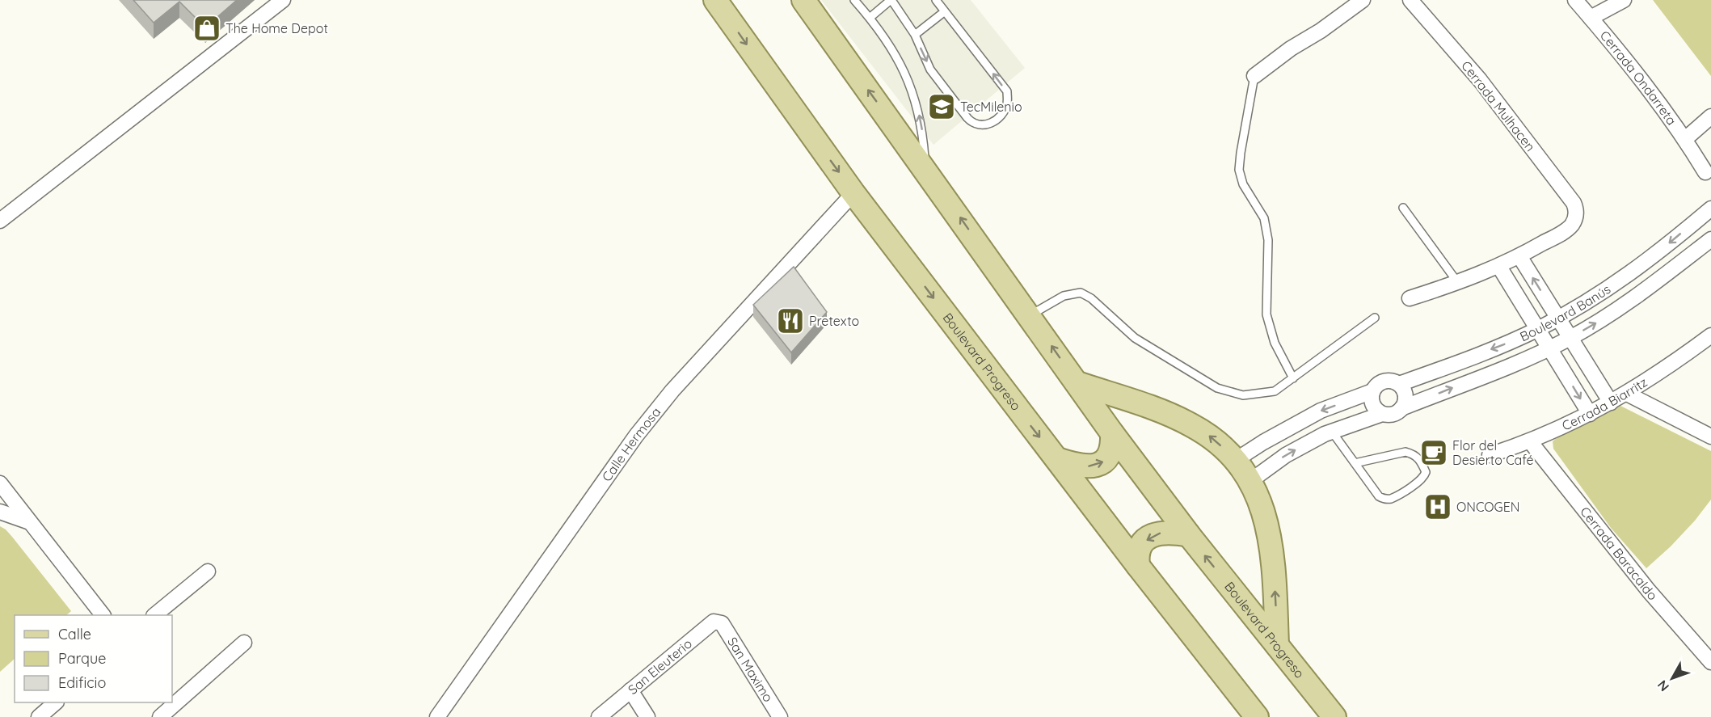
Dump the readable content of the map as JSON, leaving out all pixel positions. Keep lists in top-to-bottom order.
{
  "streets": {
    "main road": ["Boulevard Progreso"],
    "street": [
      "Cerrada Ondarreta",
      "Cerrada Mulhacen",
      "Boulevard Banús",
      "Cerrada Biarritz",
      "Calle Hermosa",
      "Cerrada Baracaldo",
      "San Eleuterio",
      "San Maximo"
    ]
  },
  "crossings": [
    ["Boulevard Progreso", "Calle Hermosa"],
    ["Cerrada Biarritz", "Cerrada Baracaldo"],
    ["San Eleuterio", "San Maximo"]
  ],
  "places": {
    "shop": ["The Home Depot"],
    "school or university": ["TecMilenio"],
    "restaurant": ["Pretexto"],
    "cafe": ["Flor del Desierto Café"],
    "hospital": ["ONCOGEN"]
  },
  "legend": ["Calle", "Parque", "Edificio"],
  "north": "bottom left"
}
